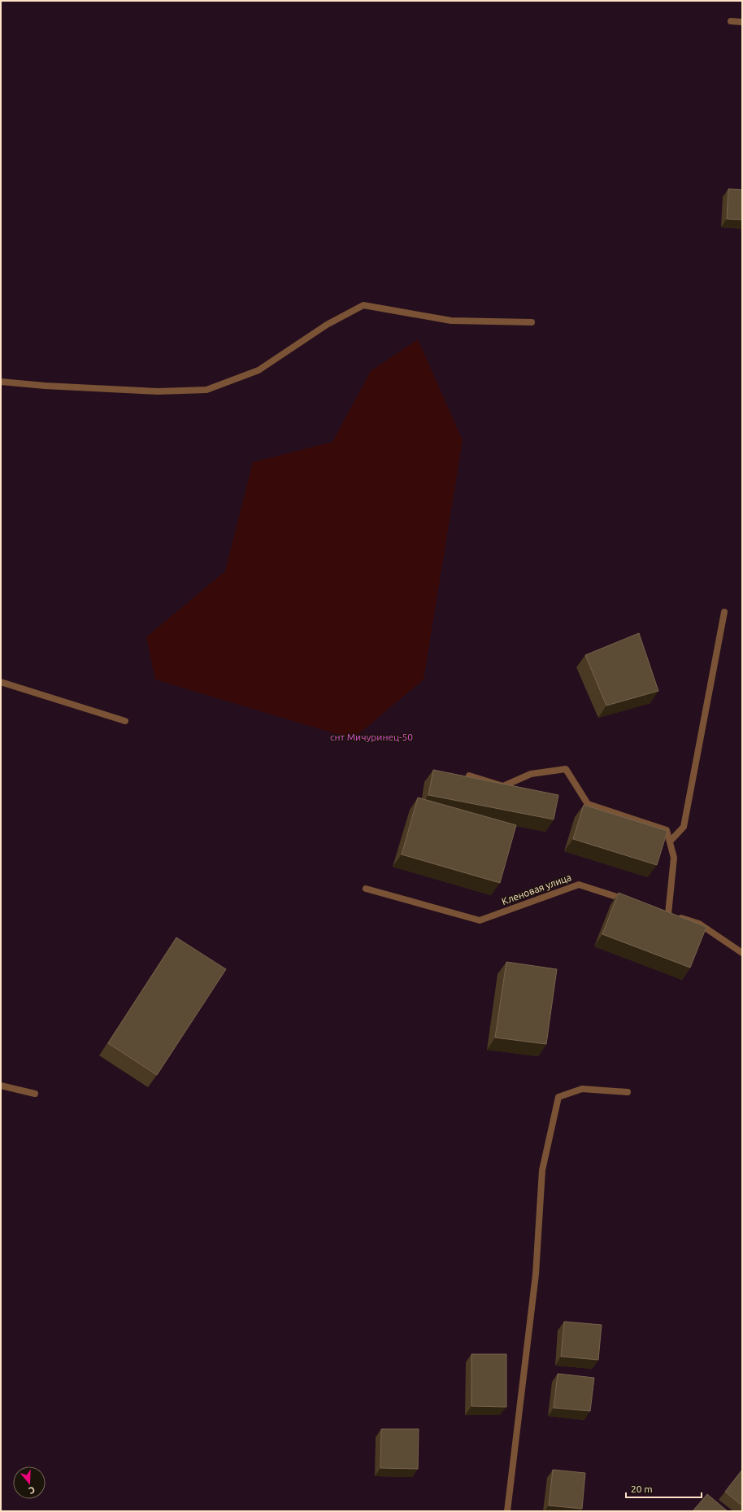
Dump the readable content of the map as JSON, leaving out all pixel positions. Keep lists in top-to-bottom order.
{
  "streets": {
    "lane": ["Кленовая улица"]
  },
  "parks": ["снт Мичуринец-50"],
  "scale_bar": "20 m",
  "north": "bottom"
}
